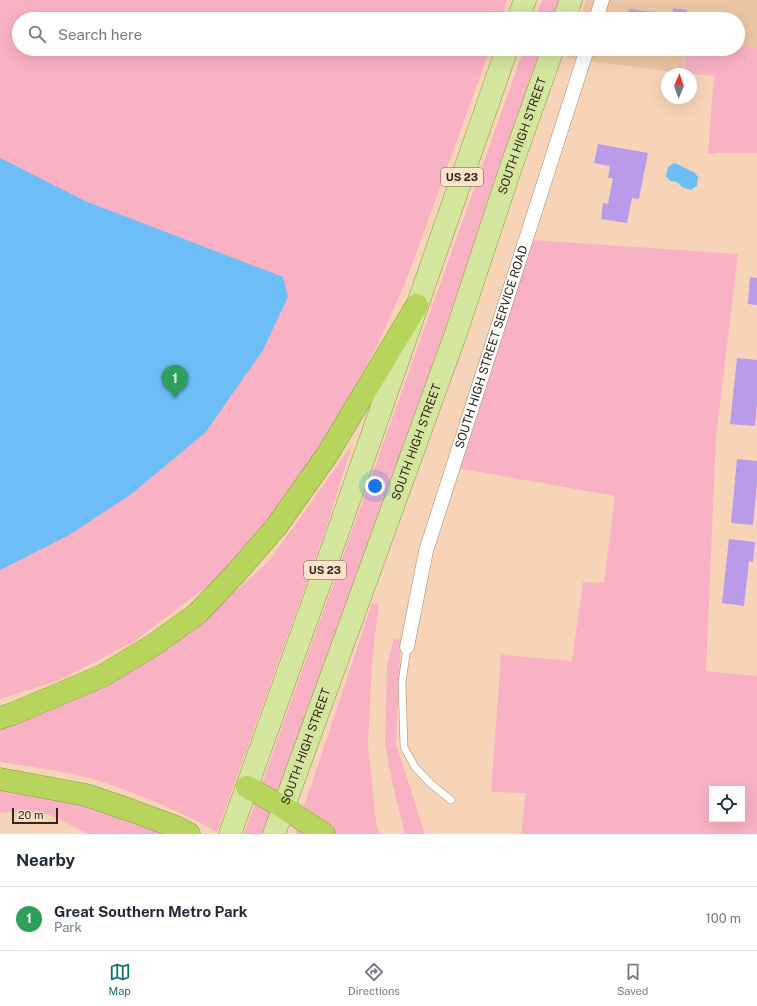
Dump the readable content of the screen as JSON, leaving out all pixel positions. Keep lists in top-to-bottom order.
{
  "streets": {
    "main road": ["SOUTH HIGH STREET", "US 23"],
    "street": ["SOUTH HIGH STREET SERVICE ROAD"]
  },
  "scale_bar": "20 m",
  "north": "top",
  "page": {
    "search": "Search here",
    "pins": "1",
    "scale": "20 m",
    "heading": "Nearby",
    "list": [
      {
        "mark": "1",
        "name": "Great Southern Metro Park",
        "note": "Park",
        "value": "100 m"
      }
    ],
    "nav": ["Map", "Directions", "Saved"]
  }
}
